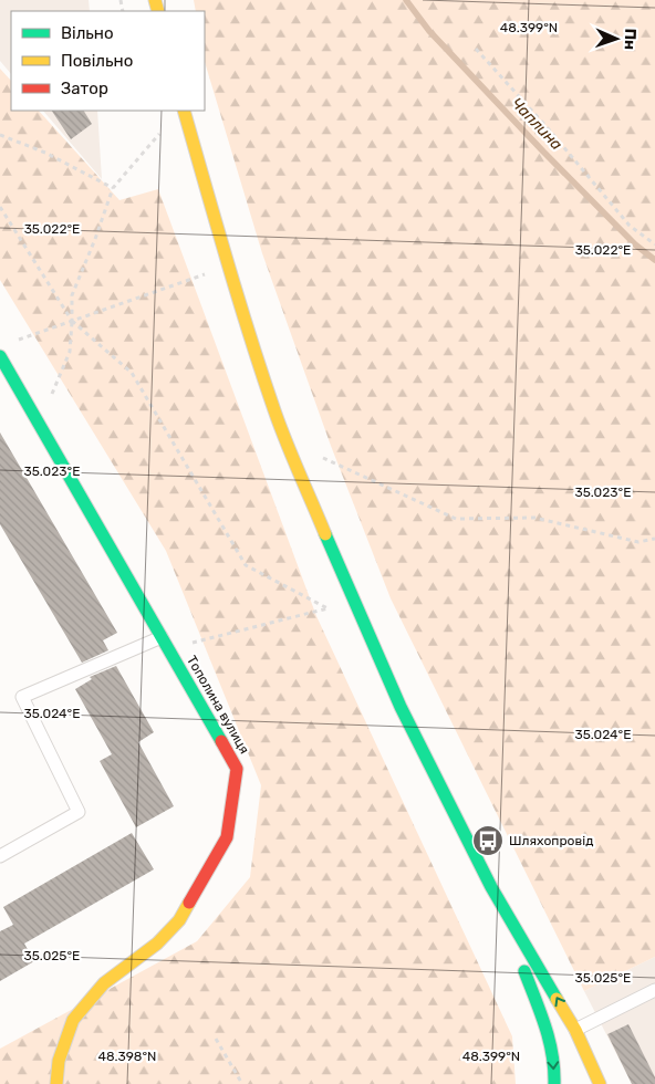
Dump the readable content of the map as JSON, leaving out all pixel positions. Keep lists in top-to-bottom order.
{
  "streets": {
    "main road": ["Тополина вулиця"]
  },
  "water": ["Чаплина"],
  "places": {
    "bus stop": ["Шляхопровід"]
  },
  "legend": ["Вільно", "Повільно", "Затор"],
  "north": "right",
  "coordinates": [
    "48.399°N",
    "35.022°E",
    "35.023°E",
    "35.024°E",
    "35.025°E",
    "48.398°N"
  ]
}
